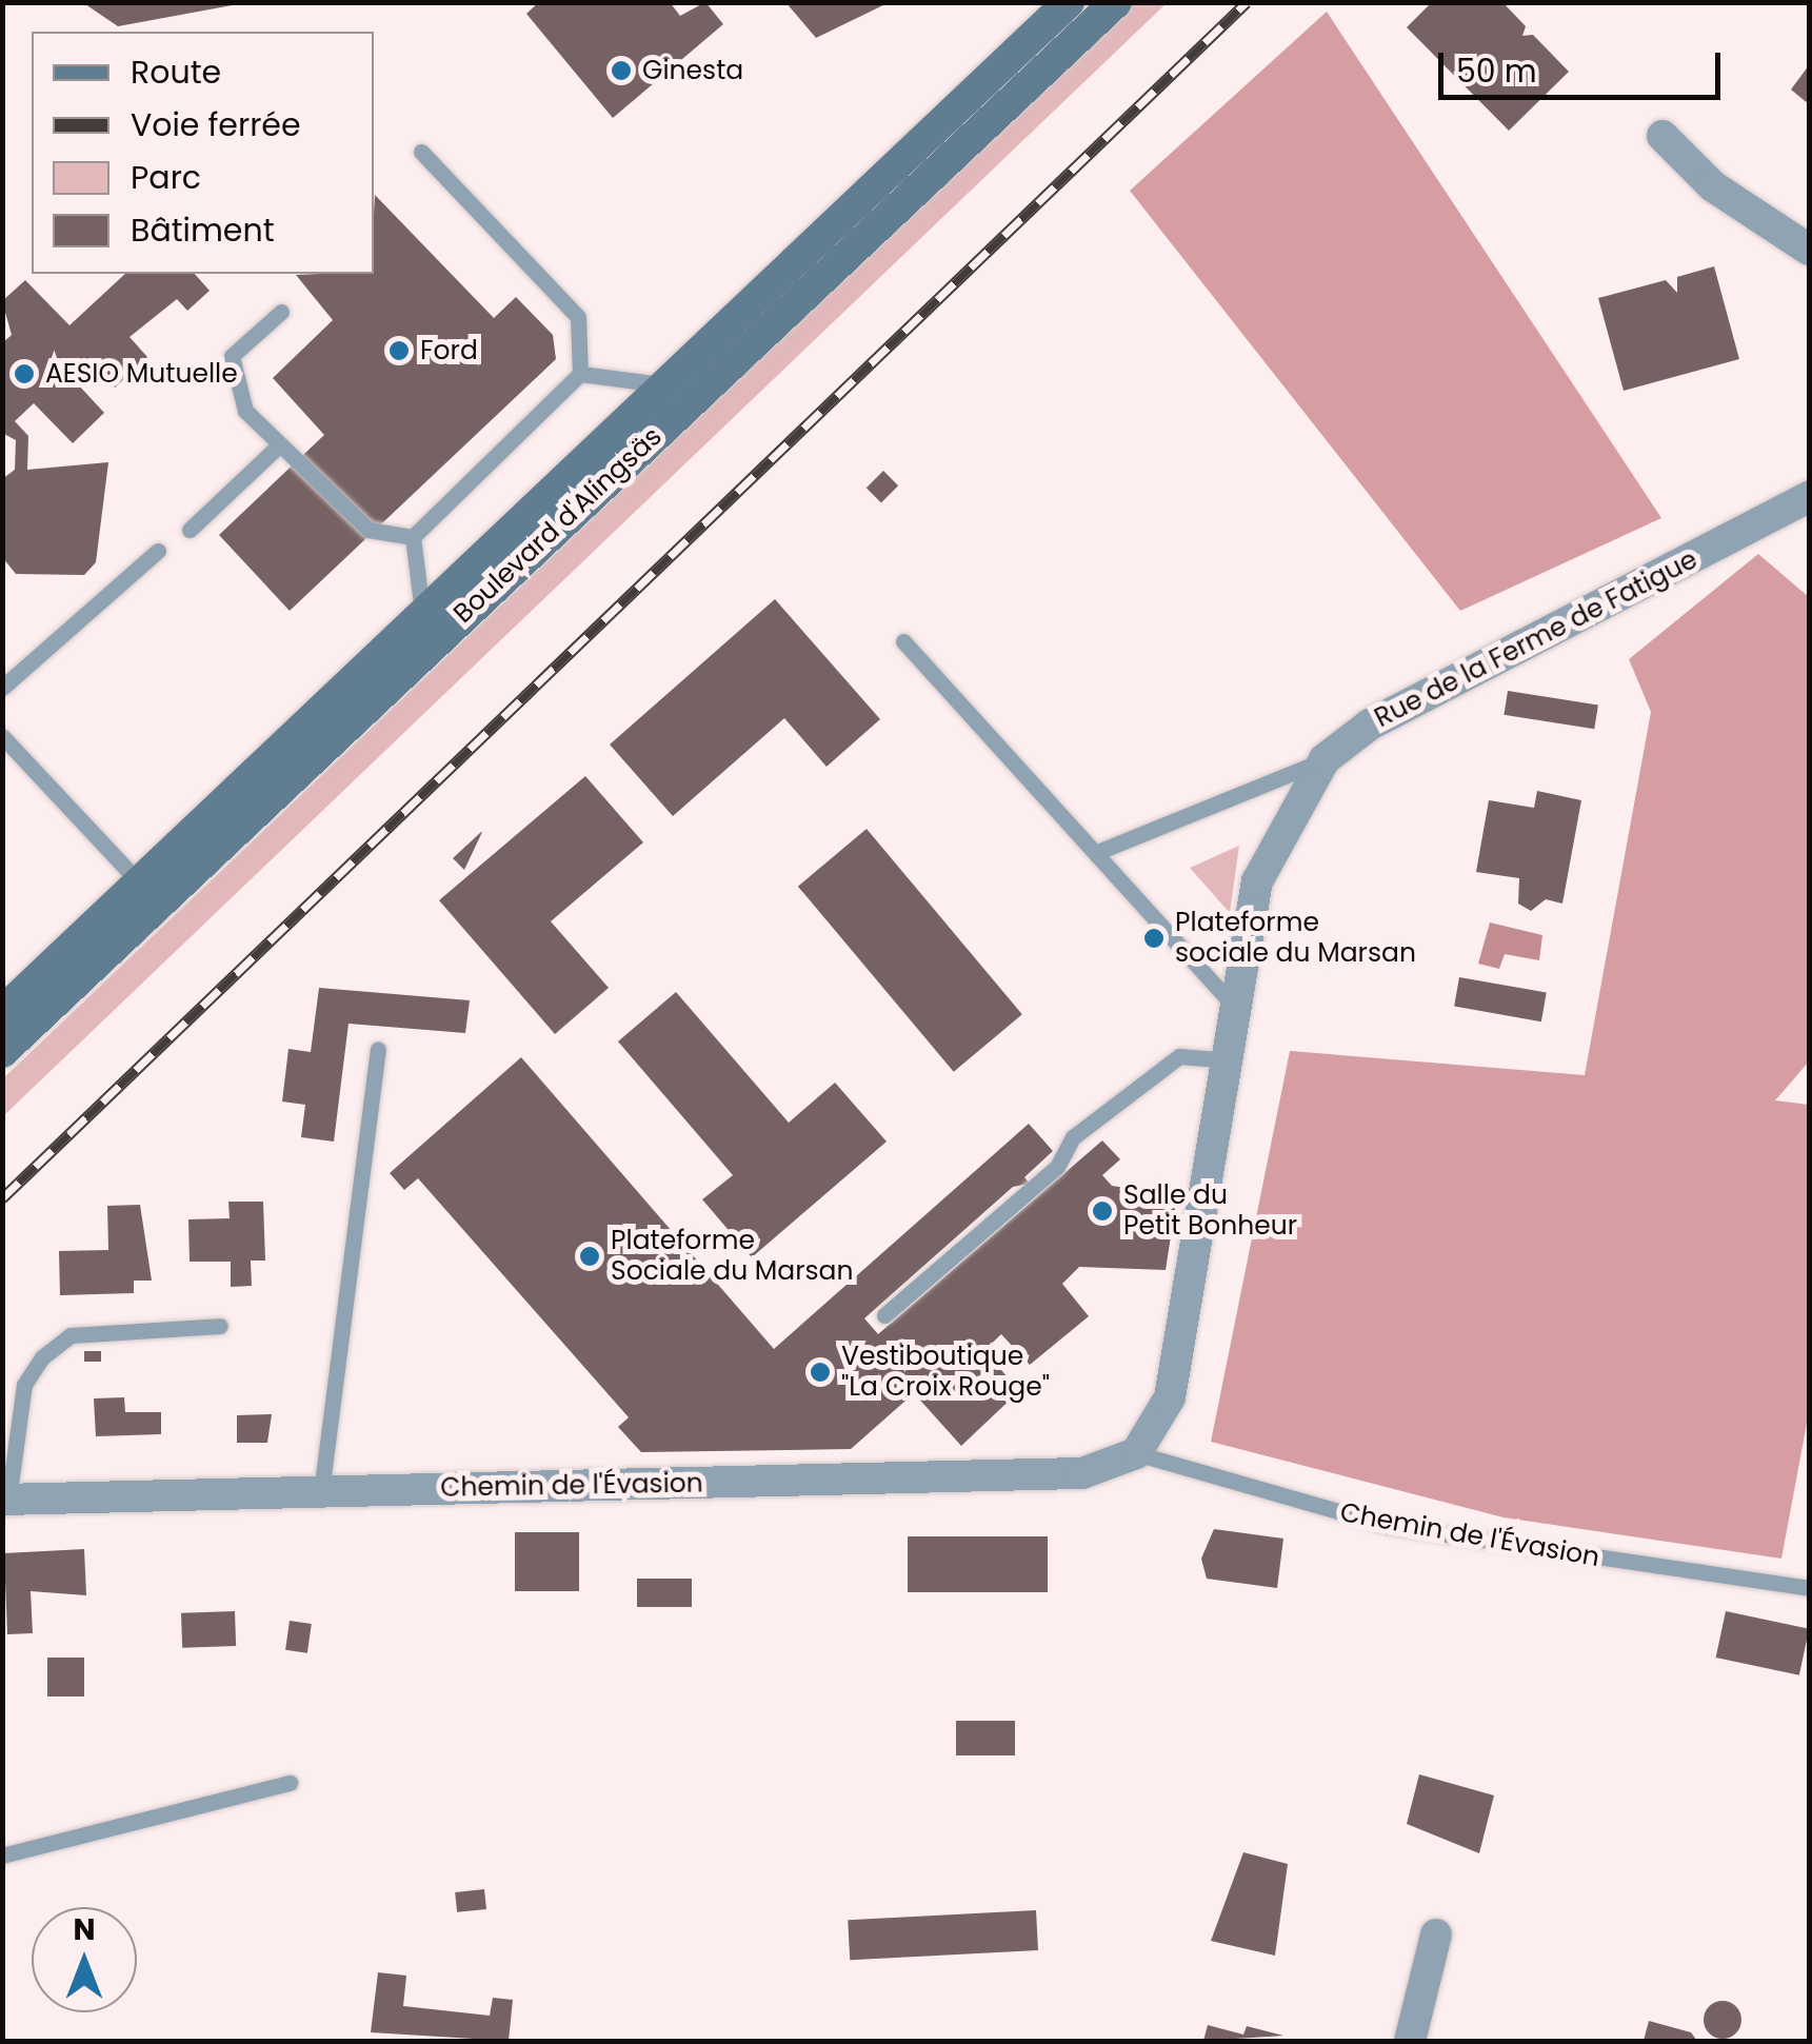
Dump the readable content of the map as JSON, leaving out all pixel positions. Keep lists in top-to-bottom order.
{
  "streets": {
    "main road": ["Boulevard d'Alingsäs"],
    "street": ["Rue de la Ferme de Fatigue", "Chemin de l'Évasion"]
  },
  "crossings": [
    ["Rue de la Ferme de Fatigue", "Chemin de l'Évasion"]
  ],
  "places": [
    "Ginesta",
    "Ford",
    "AESIO Mutuelle",
    "Plateforme sociale du Marsan",
    "Salle du Petit Bonheur",
    "Plateforme Sociale du Marsan",
    "Vestiboutique \"La Croix Rouge\""
  ],
  "legend": [
    "Route",
    "Voie ferrée",
    "Parc",
    "Bâtiment"
  ],
  "scale_bar": "50 m",
  "north": "top"
}
